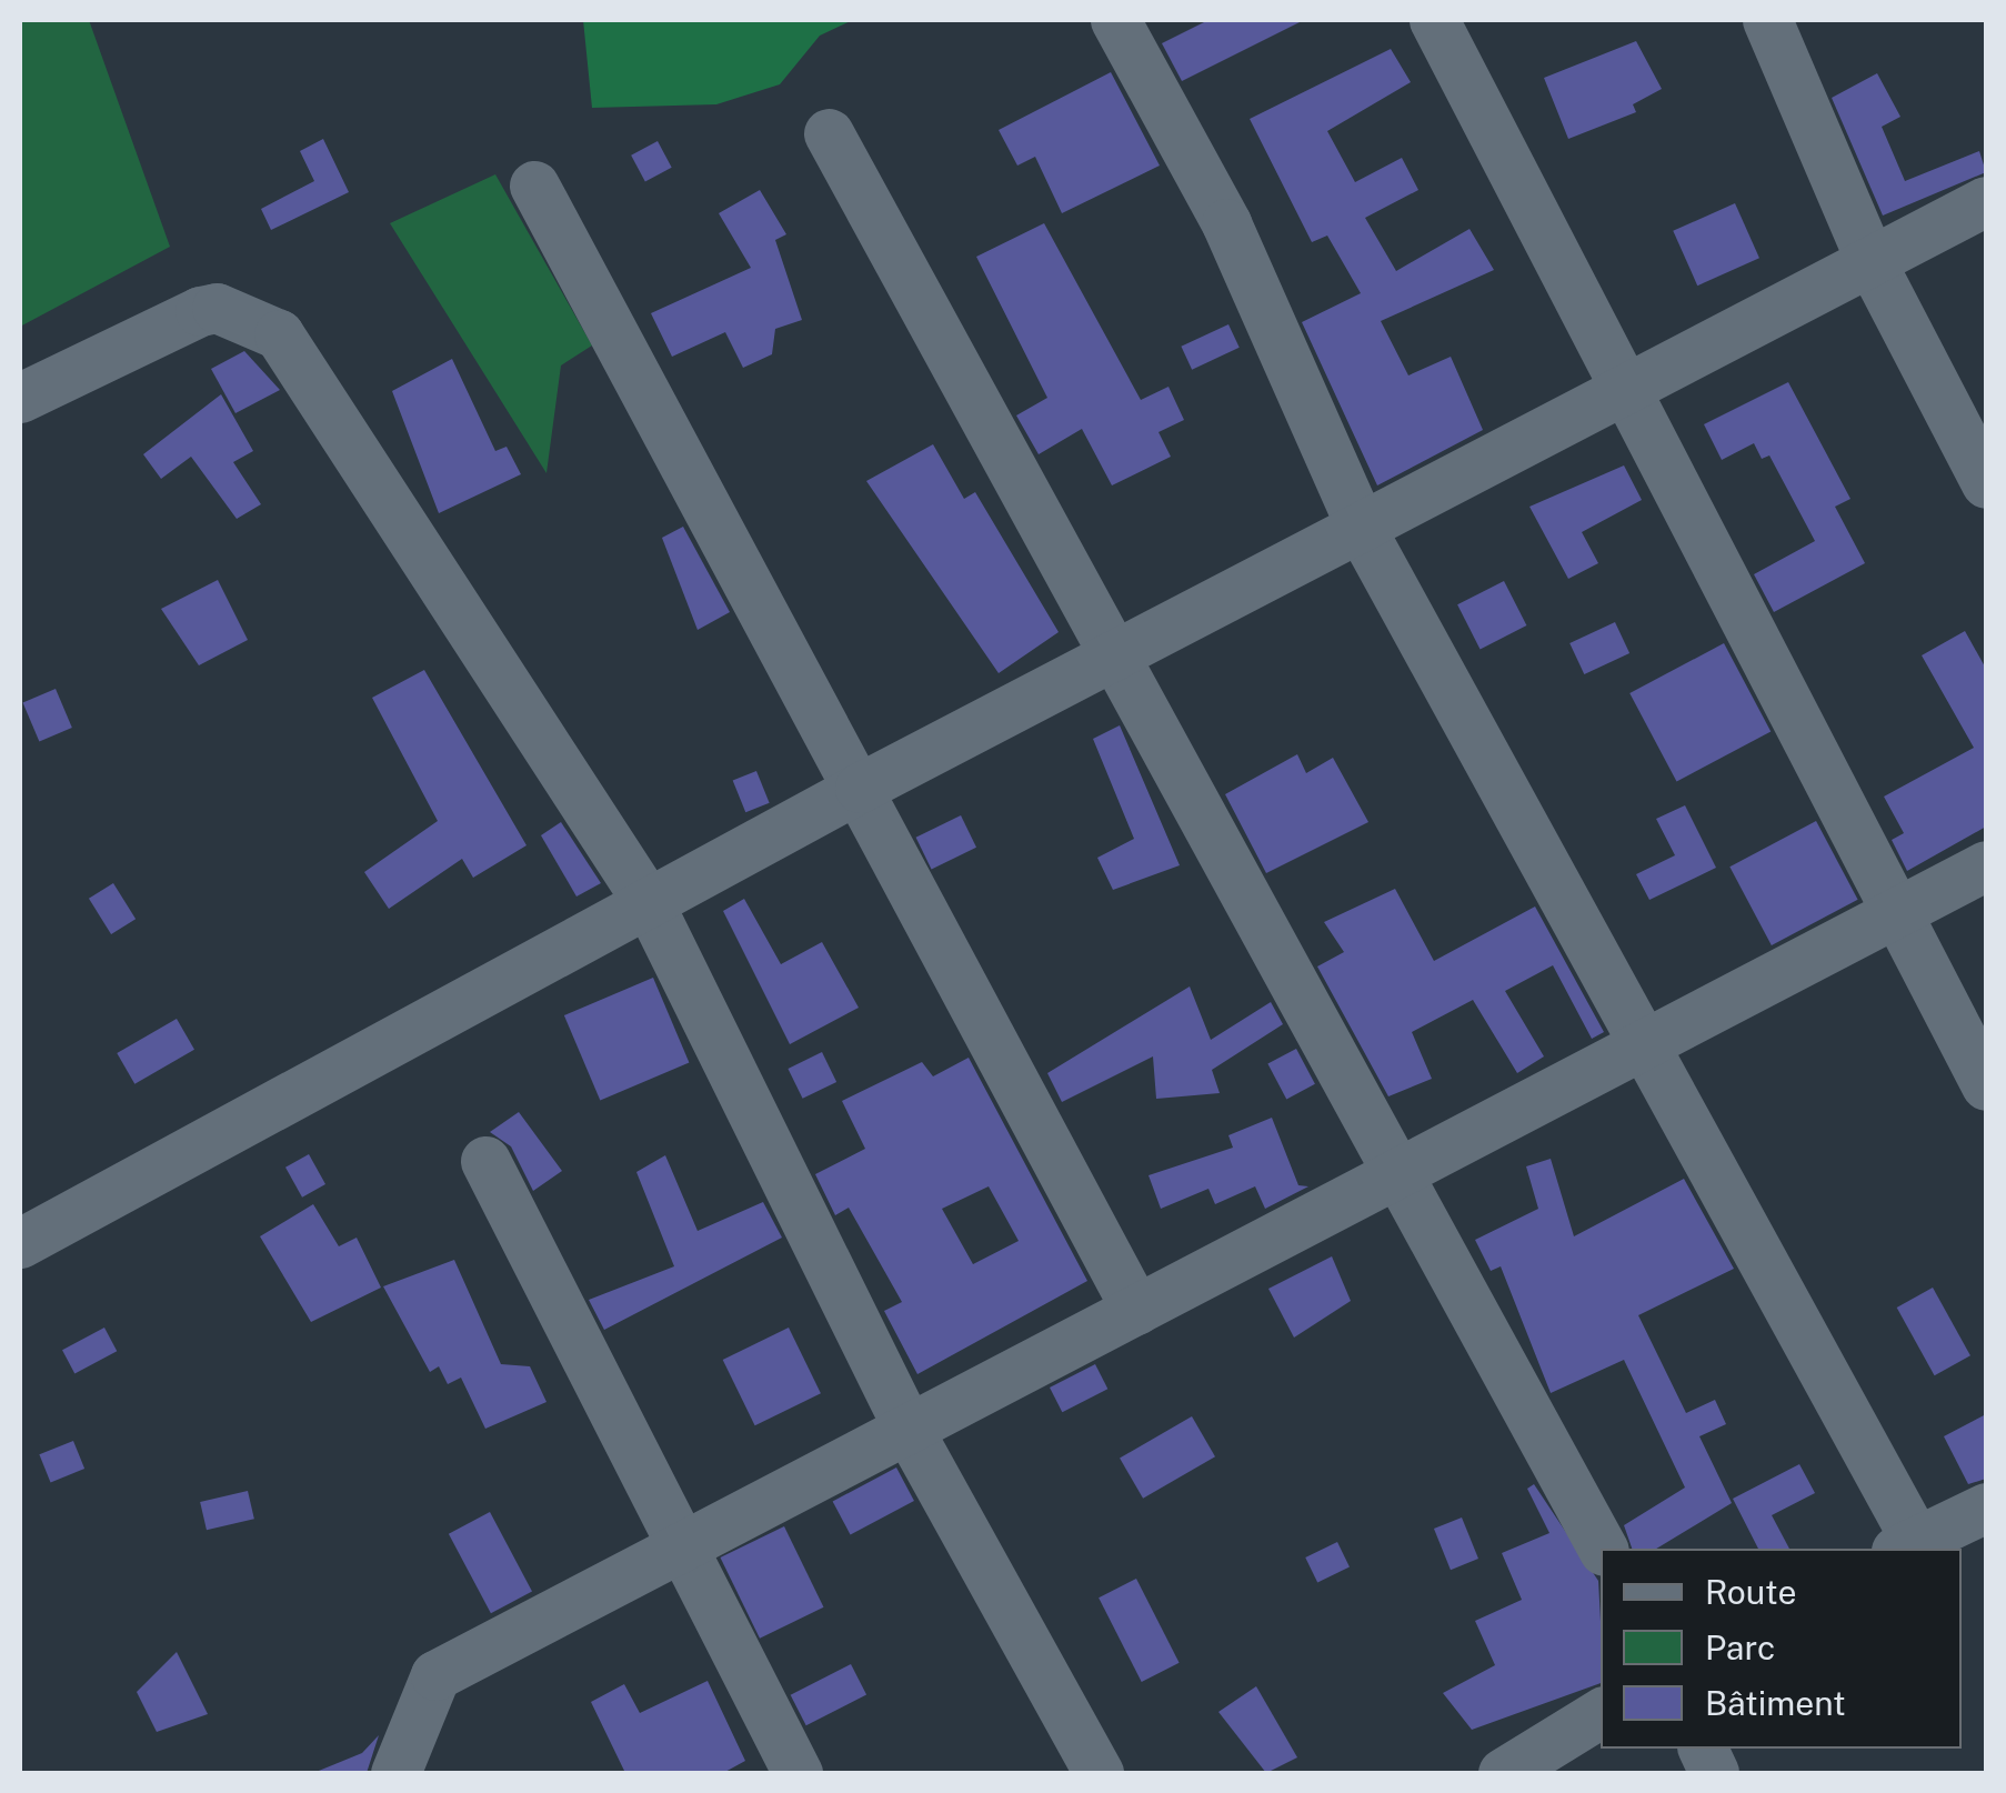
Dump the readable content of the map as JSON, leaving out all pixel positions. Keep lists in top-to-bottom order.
{
  "legend": ["Route", "Parc", "Bâtiment"]
}
